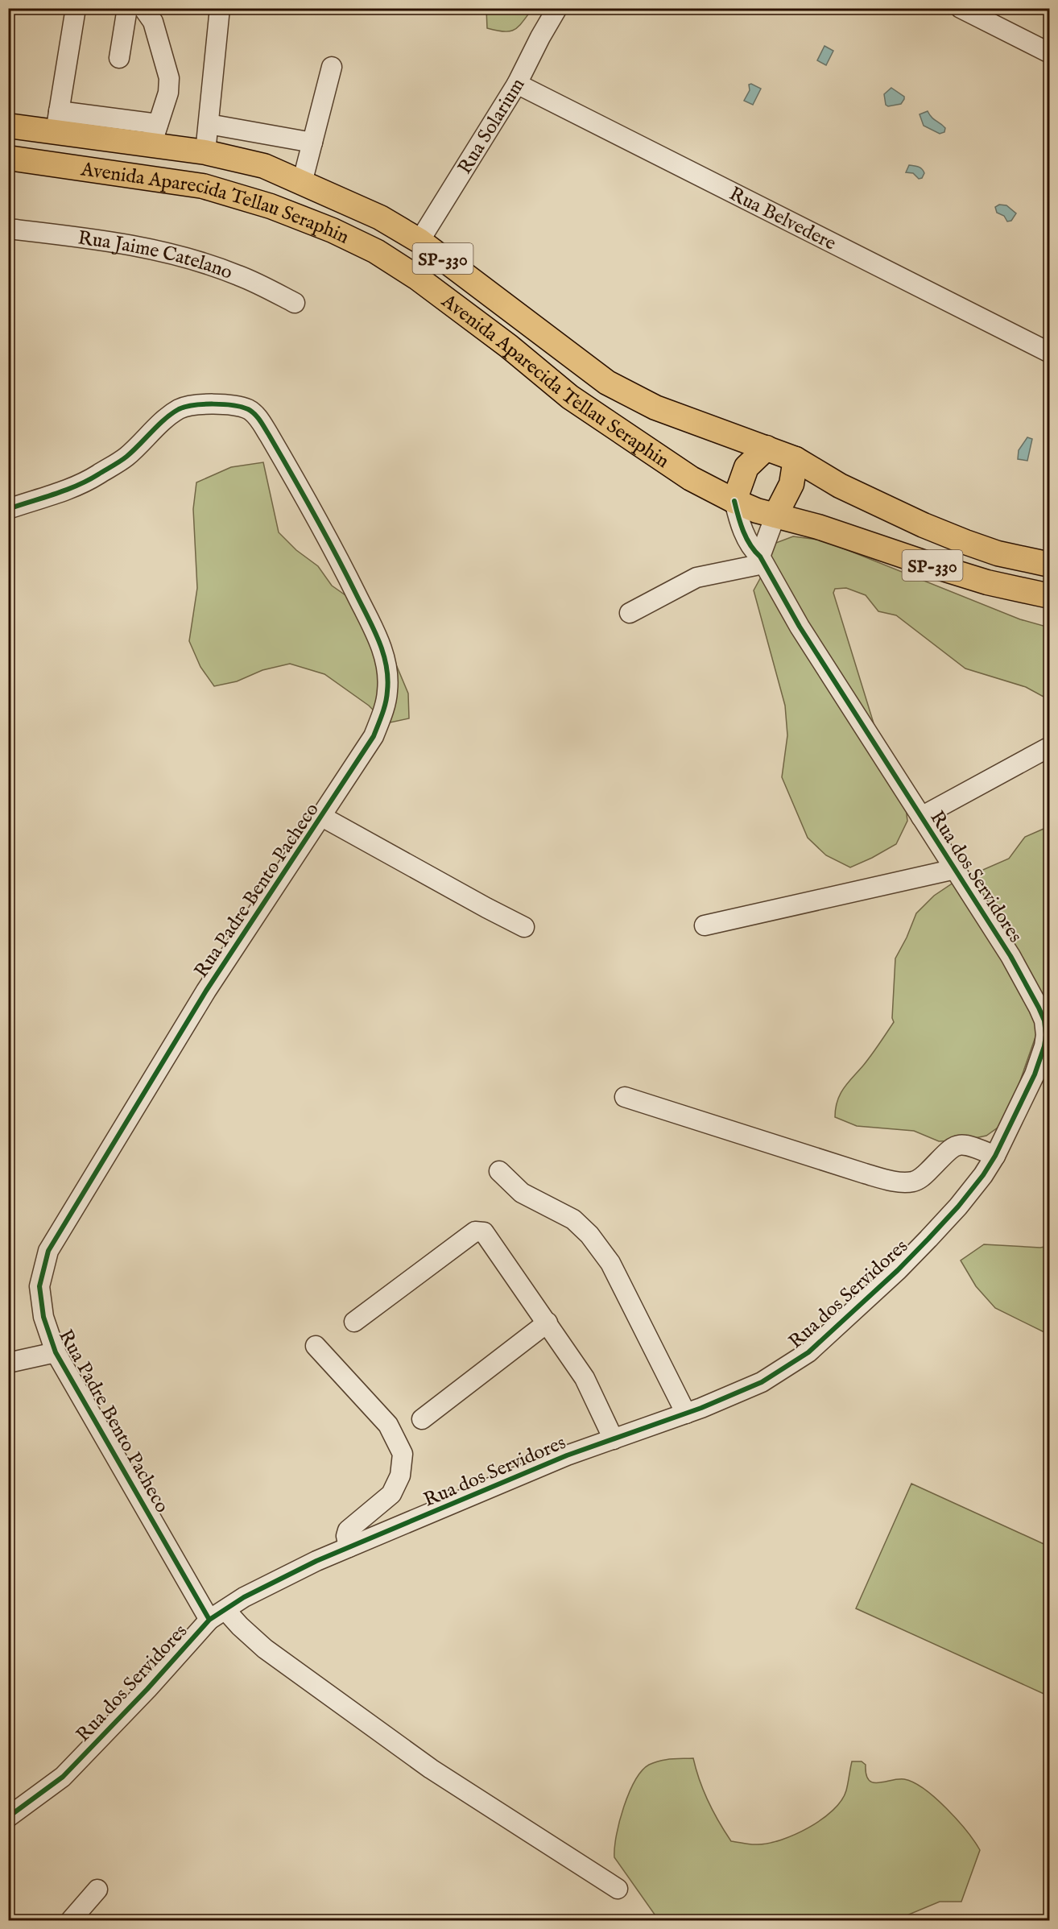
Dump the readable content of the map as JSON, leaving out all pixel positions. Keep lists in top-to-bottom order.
{
  "streets": {
    "main road": ["Avenida Aparecida Tellau Seraphin", "SP-330"],
    "street": [
      "Rua Solarium",
      "Rua Belvedere",
      "Rua Jaime Catelano",
      "Rua dos Servidores",
      "Rua Padre Bento Pacheco"
    ]
  },
  "crossings": [
    ["Rua Solarium", "Avenida Aparecida Tellau Seraphin"],
    ["Rua Solarium", "Rua Belvedere"],
    ["Avenida Aparecida Tellau Seraphin", "Rua dos Servidores"],
    ["Rua dos Servidores", "Rua Padre Bento Pacheco"]
  ]
}
